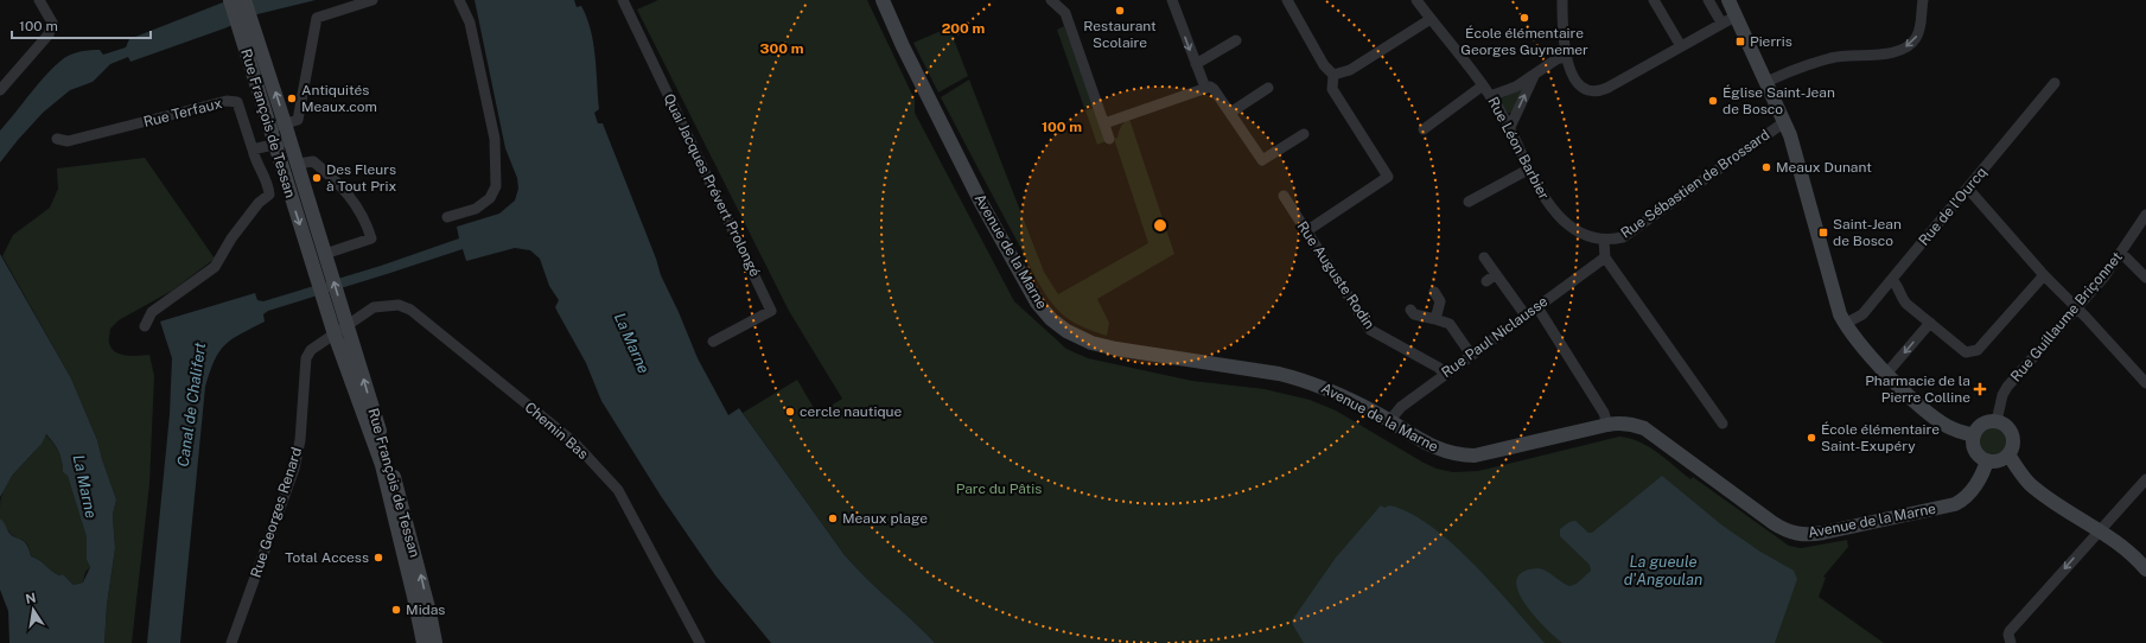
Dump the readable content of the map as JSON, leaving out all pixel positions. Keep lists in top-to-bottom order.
{
  "streets": {
    "street": [
      "Rue Terfaux",
      "Rue François de Tessan",
      "Rue Léon Barbier",
      "Rue Sébastien de Brossard",
      "Quai Jacques Prévert Prolongé",
      "Rue de l'Ourcq",
      "Avenue de la Marne",
      "Rue Auguste Rodin",
      "Rue Guillaume Briçonnet",
      "Rue Paul Niclausse",
      "Chemin Bas",
      "Rue Georges Renard"
    ]
  },
  "crossings": [
    ["Rue François de Tessan", "Chemin Bas"],
    ["Rue François de Tessan", "Rue Georges Renard"],
    ["Rue Léon Barbier", "Rue Sébastien de Brossard"],
    ["Avenue de la Marne", "Rue Guillaume Briçonnet"],
    ["Avenue de la Marne", "Rue Paul Niclausse"],
    ["Rue Auguste Rodin", "Rue Paul Niclausse"],
    ["Chemin Bas", "Rue Georges Renard"]
  ],
  "water": ["La Marne", "Canal de Chalifert", "La gueule d'Angoulan"],
  "parks": ["Parc du Pâtis"],
  "places": {
    "other": [
      "Restaurant Scolaire",
      "École élémentaire Georges Guynemer",
      "Antiquités Meaux.com",
      "Église Saint-Jean de Bosco",
      "Meaux Dunant",
      "Des Fleurs à Tout Prix",
      "cercle nautique",
      "École élémentaire Saint-Exupéry",
      "Meaux plage",
      "Total Access",
      "Midas"
    ],
    "transit": ["Pierris", "Saint-Jean de Bosco"],
    "health": ["Pharmacie de la Pierre Colline"]
  },
  "scale_bar": "100 m",
  "north": "top",
  "rings": ["200 m", "300 m", "100 m"]
}
